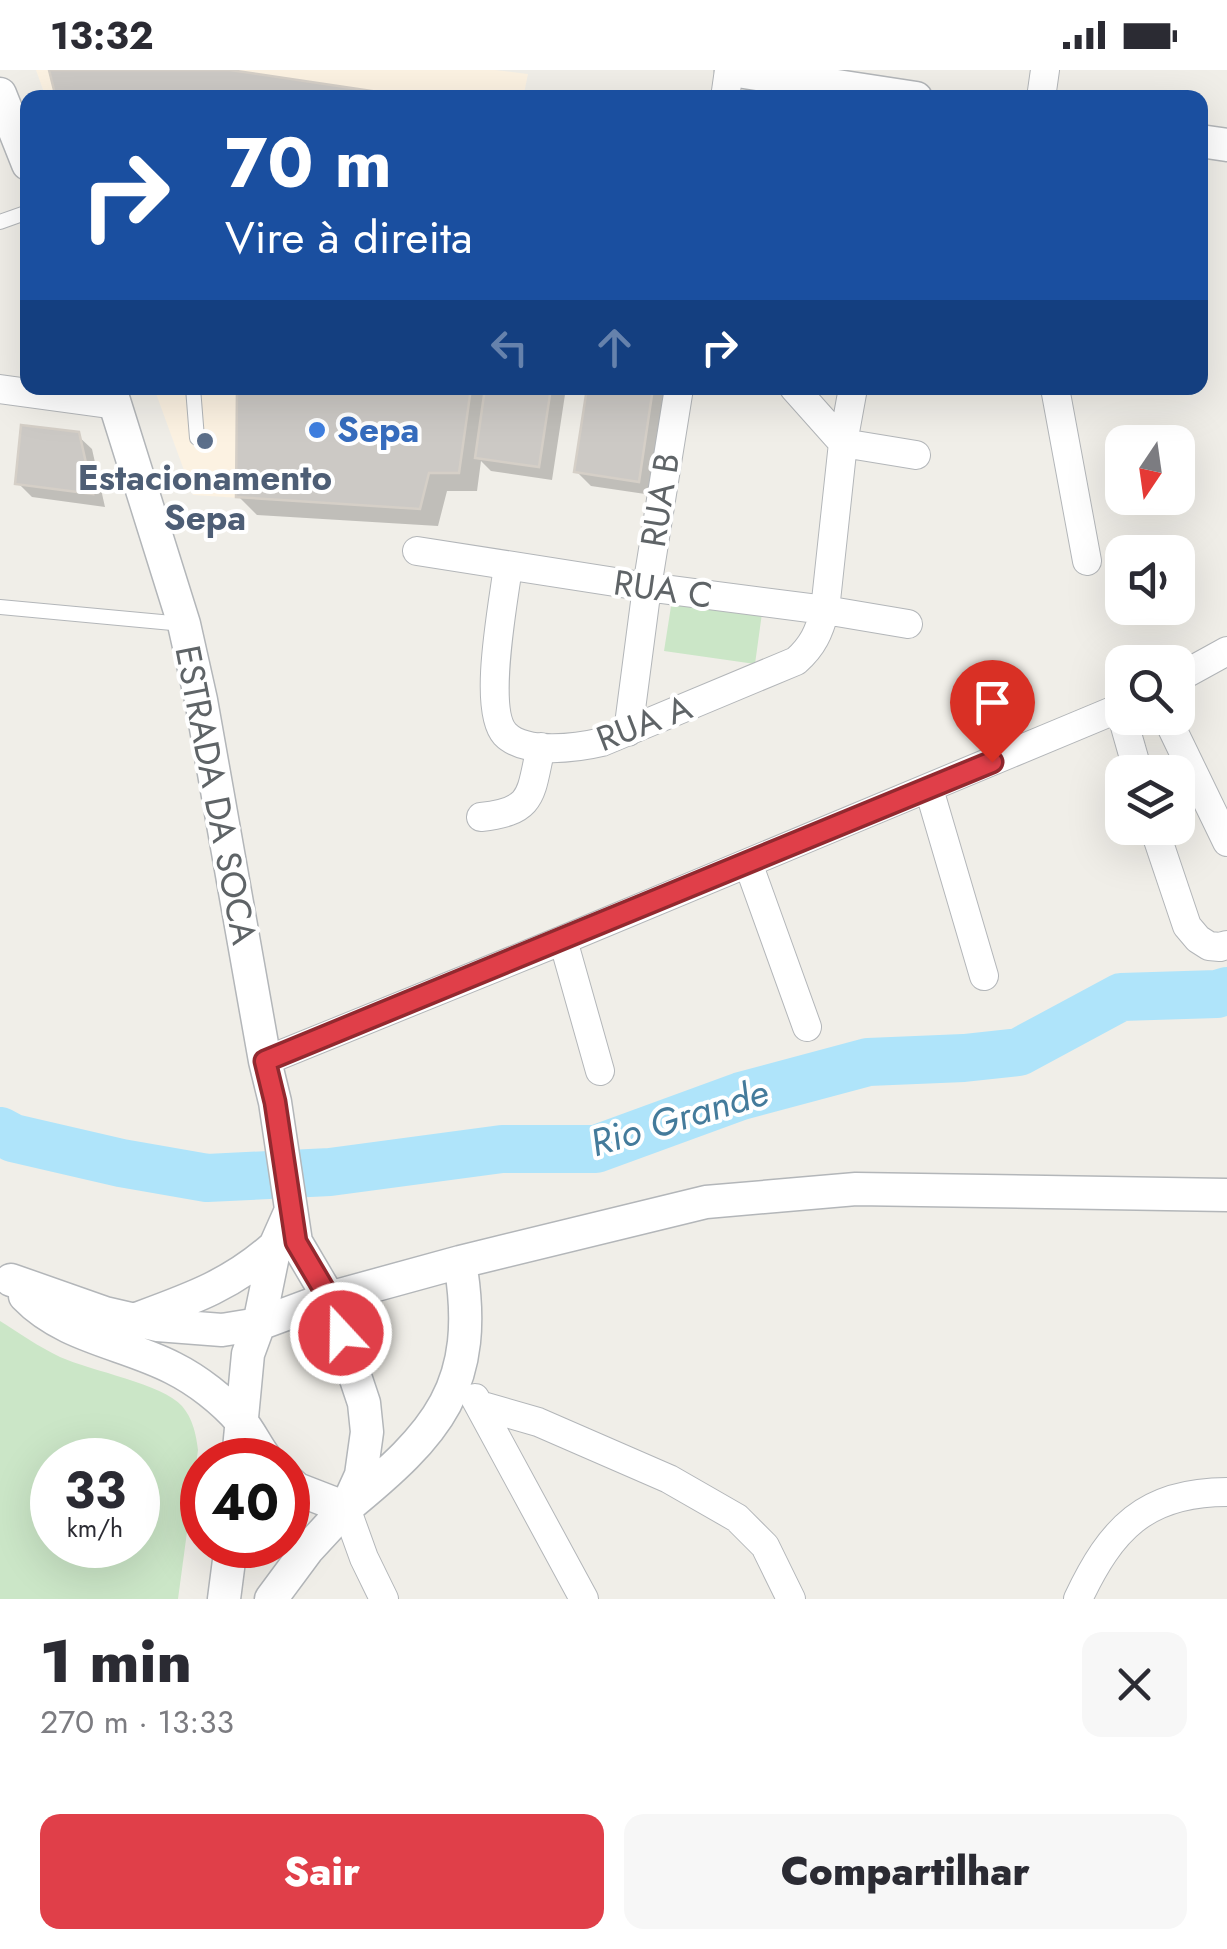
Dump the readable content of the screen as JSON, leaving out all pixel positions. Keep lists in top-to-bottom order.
{
  "streets": {
    "street": [
      "RUA B",
      "RUA C",
      "RUA A",
      "ESTRADA DA SOCA"
    ]
  },
  "crossings": [
    ["RUA B", "RUA C"],
    ["RUA B", "RUA A"],
    ["RUA C", "RUA A"]
  ],
  "water": ["Rio Grande"],
  "places": ["Sepa", "Estacionamento Sepa"],
  "north": "bottom",
  "page": {
    "status": "13:32",
    "turn": ["70 m", "Vire à direita"],
    "speed": "33 km/h",
    "limit": "40",
    "heading": ["1 min", "270 m · 13:33"],
    "buttons": ["Sair", "Compartilhar"]
  }
}
